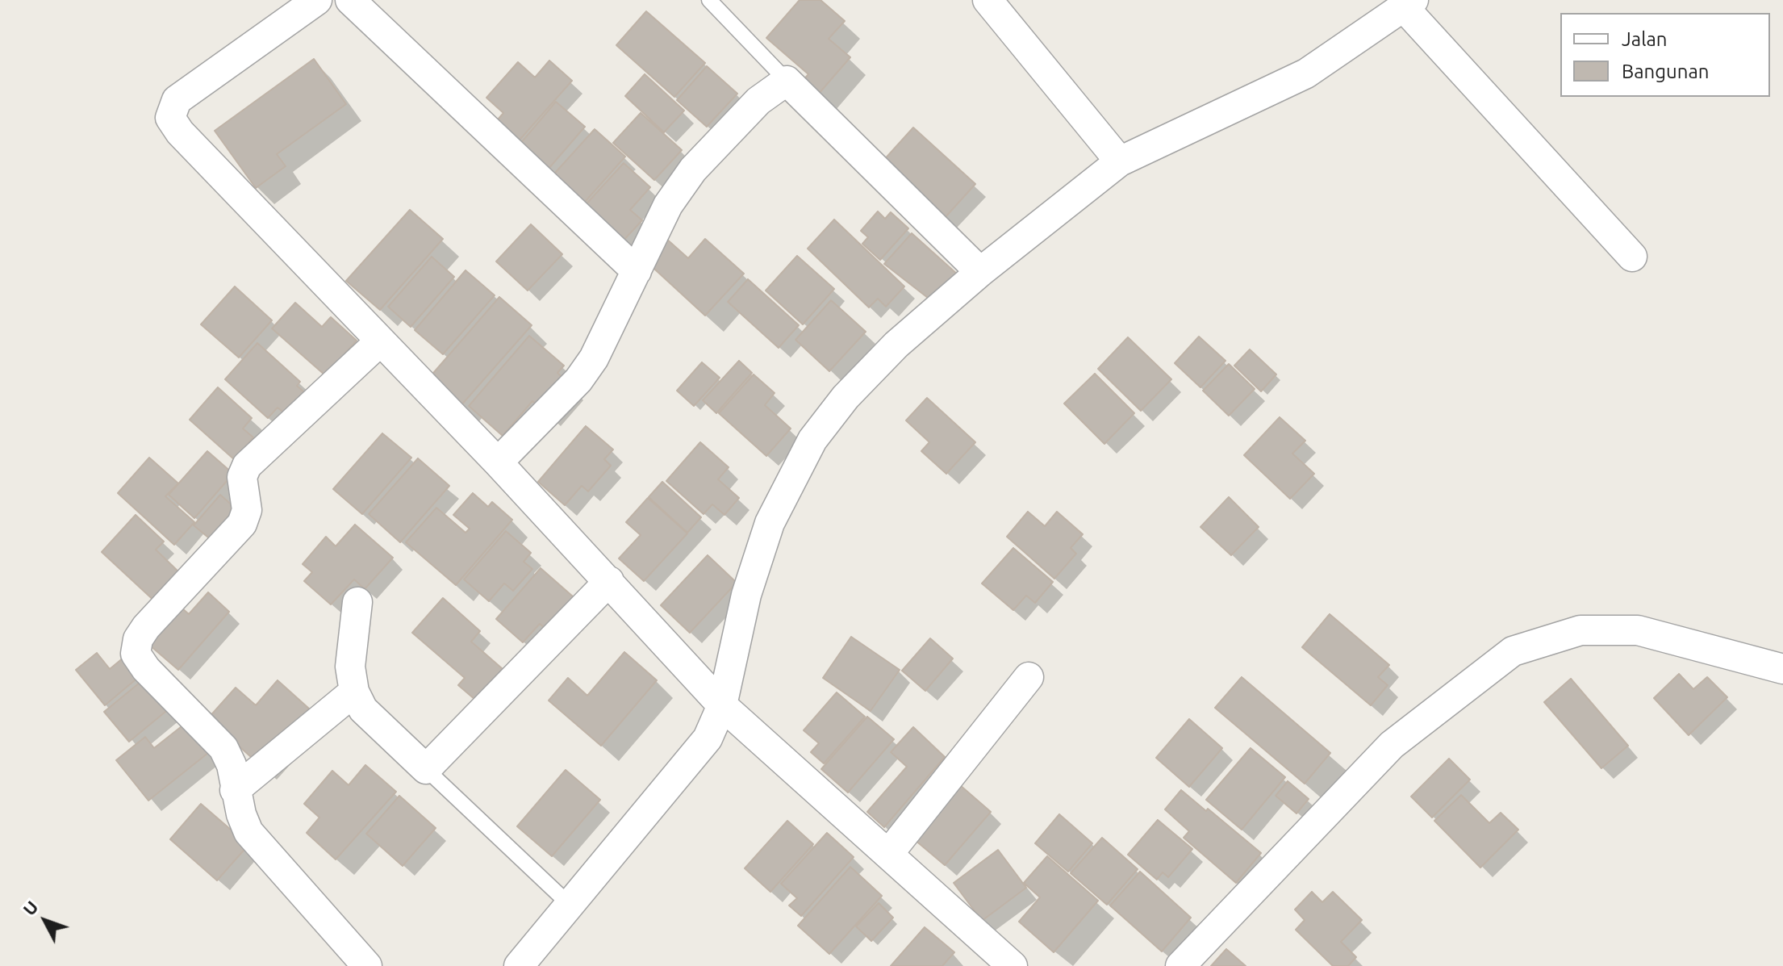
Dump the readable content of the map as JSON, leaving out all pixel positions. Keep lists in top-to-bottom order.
{
  "legend": ["Jalan", "Bangunan"],
  "north": "top left"
}
